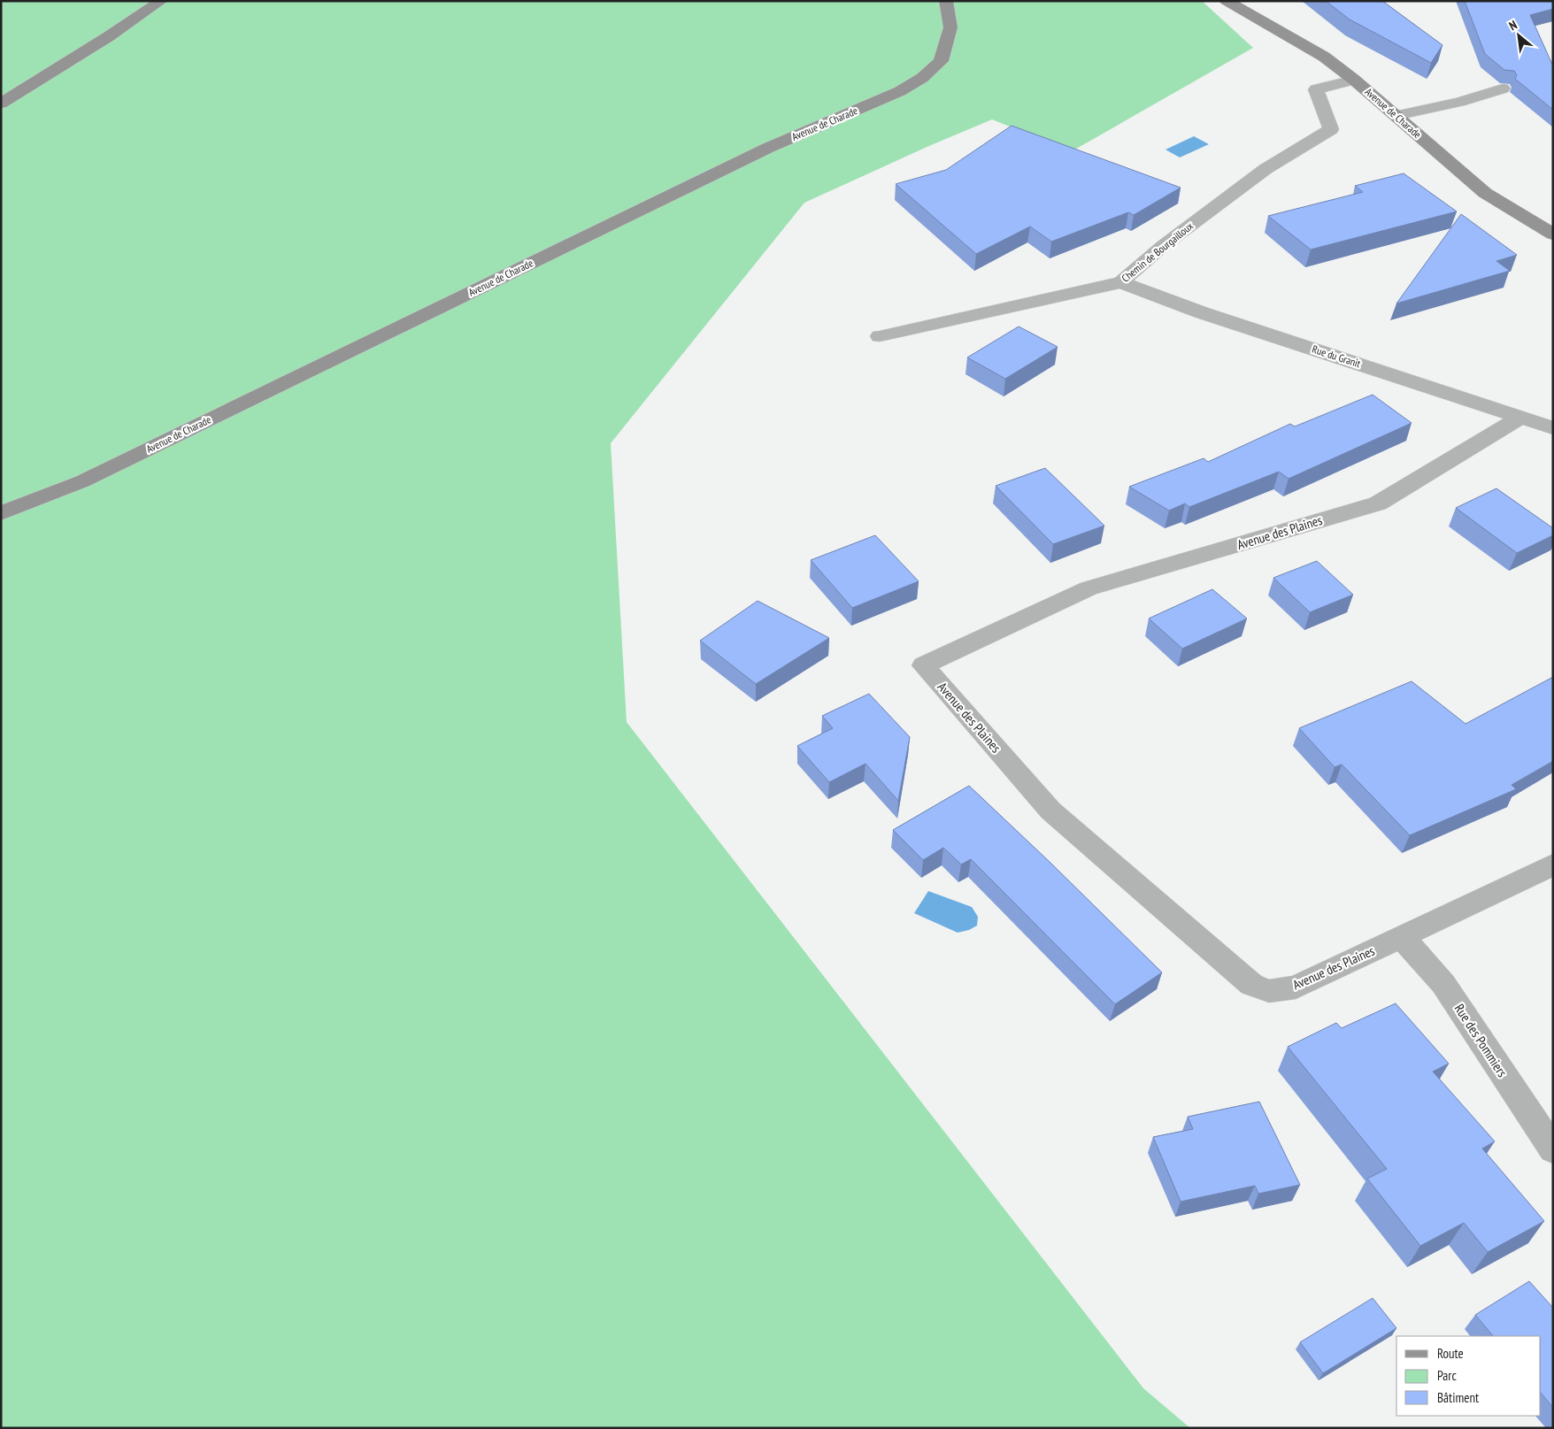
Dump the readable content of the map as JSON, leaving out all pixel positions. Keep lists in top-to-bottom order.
{
  "streets": {
    "street": [
      "Avenue de Charade",
      "Chemin de Bourgailloux",
      "Rue du Granit",
      "Avenue des Plaines",
      "Rue des Pommiers"
    ]
  },
  "crossings": [
    ["Avenue de Charade", "Chemin de Bourgailloux"],
    ["Chemin de Bourgailloux", "Rue du Granit"],
    ["Rue du Granit", "Avenue des Plaines"],
    ["Avenue des Plaines", "Rue des Pommiers"]
  ],
  "legend": ["Route", "Parc", "Bâtiment"],
  "north": "top left"
}
